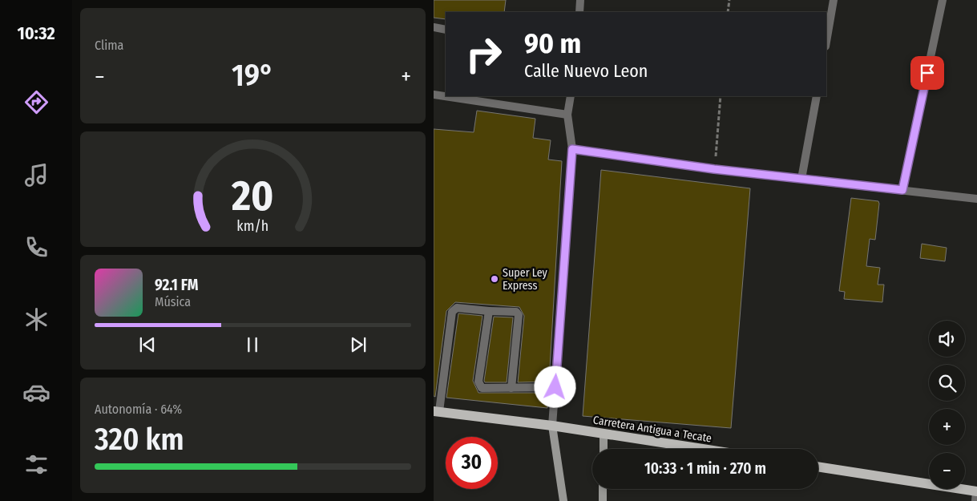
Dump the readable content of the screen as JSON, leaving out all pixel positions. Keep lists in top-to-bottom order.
{
  "streets": {
    "main road": ["Carretera Antigua a Tecate"]
  },
  "places": ["Super Ley Express"],
  "page": {
    "tabs": "10:32",
    "tile": [
      "Clima",
      ["Autonomía · 64%", "320 km"]
    ],
    "turn": ["90 m", "Calle Nuevo Leon"],
    "heat": ["−", "19°", "+"],
    "song": ["92.1 FM", "Música"],
    "map_buttons": ["+", "−"],
    "limit": "30",
    "trip": "10:33 · 1 min · 270 m",
    "gauge": ["20", "km/h"]
  }
}
